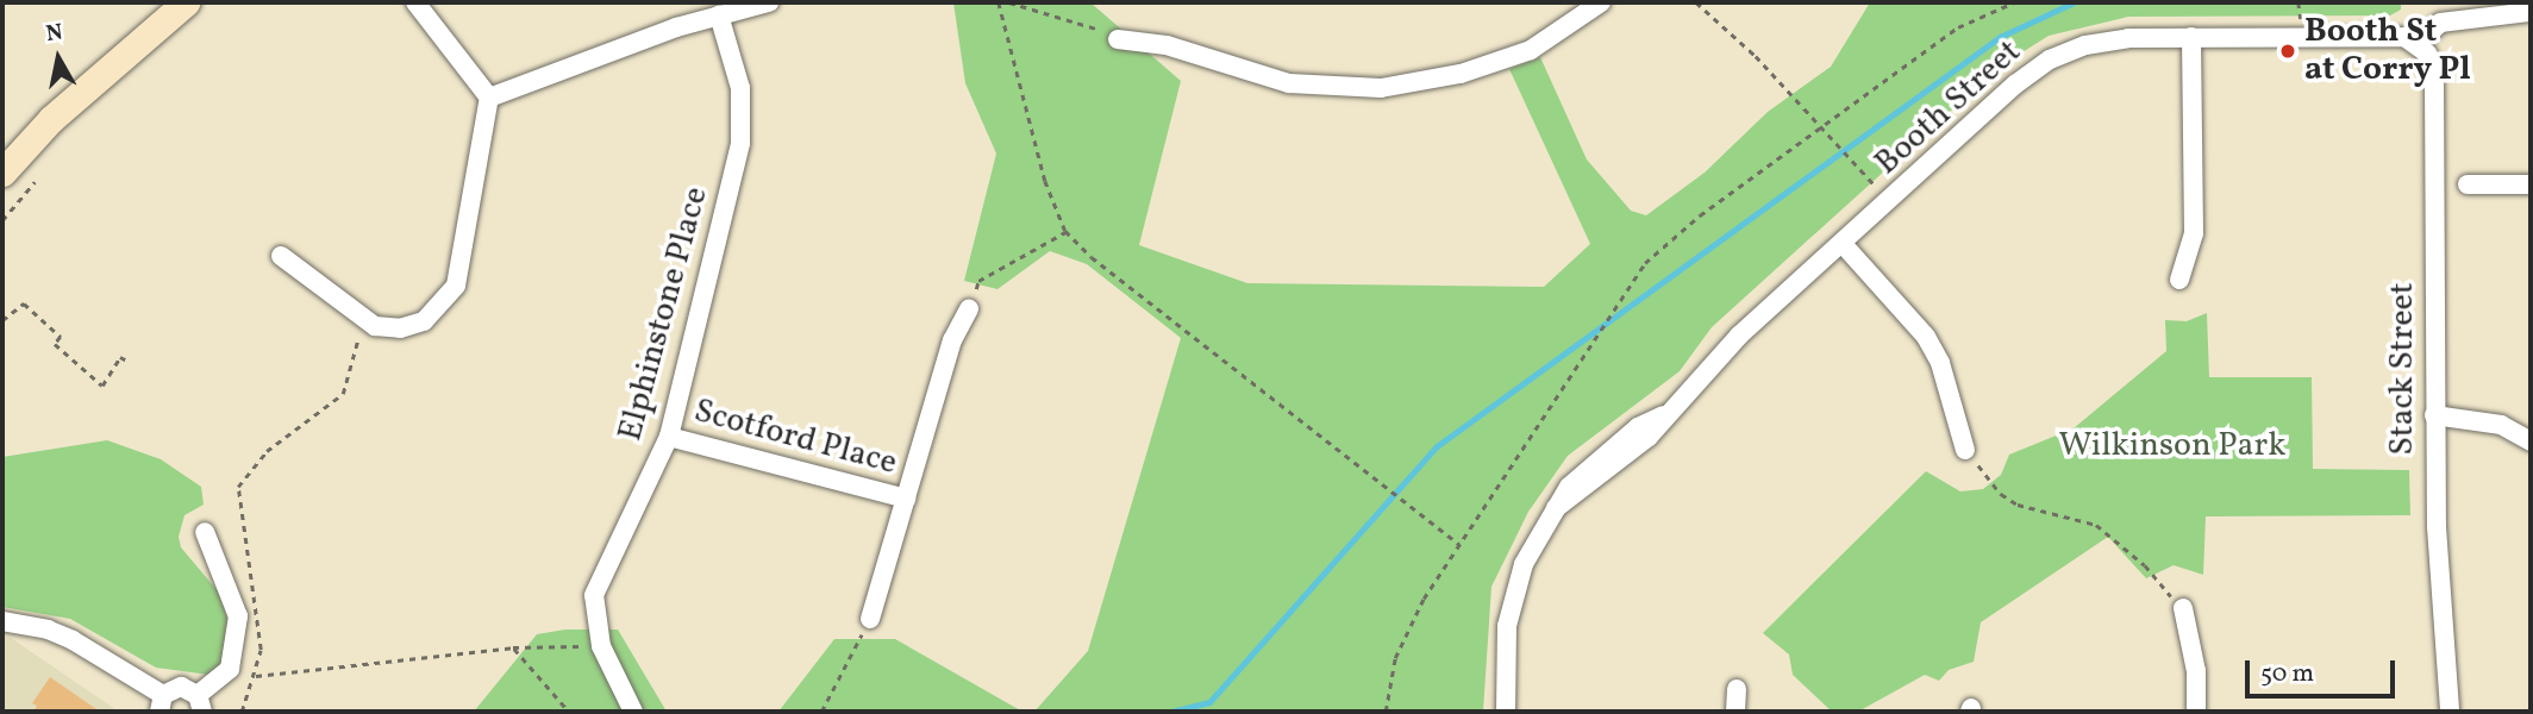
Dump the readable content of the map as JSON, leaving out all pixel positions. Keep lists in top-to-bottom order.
{
  "streets": {
    "street": [
      "Booth Street",
      "Elphinstone Place",
      "Stack Street",
      "Scotford Place"
    ]
  },
  "crossings": [
    ["Booth Street", "Stack Street"],
    ["Elphinstone Place", "Scotford Place"]
  ],
  "parks": ["Wilkinson Park"],
  "places": ["Booth St at Corry Pl"],
  "scale_bar": "50 m",
  "north": "top"
}
